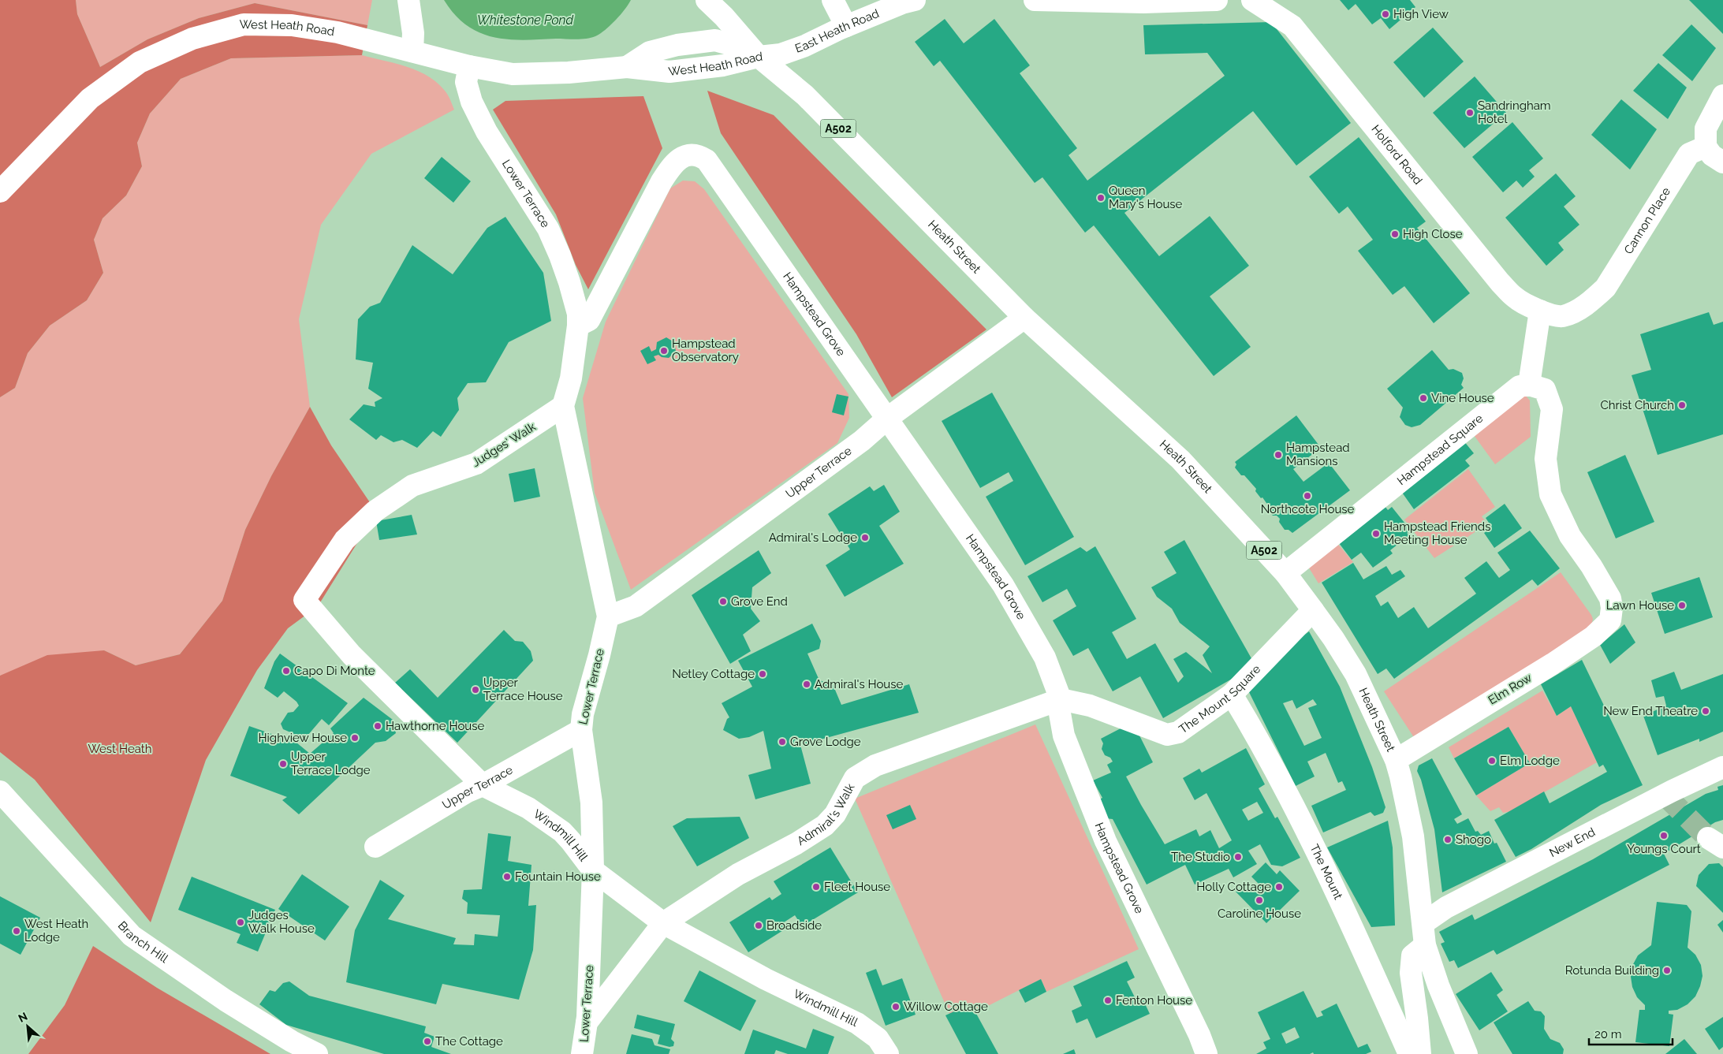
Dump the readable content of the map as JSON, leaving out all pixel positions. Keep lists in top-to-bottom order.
{
  "streets": {
    "street": [
      "West Heath Road",
      "East Heath Road",
      "A502",
      "Holford Road",
      "Lower Terrace",
      "Cannon Place",
      "Heath Street",
      "Hampstead Grove",
      "Judges' Walk",
      "Hampstead Square",
      "Upper Terrace",
      "Elm Row",
      "The Mount Square",
      "Admiral's Walk",
      "Windmill Hill",
      "New End",
      "The Mount",
      "Branch Hill"
    ]
  },
  "crossings": [
    ["West Heath Road", "East Heath Road"],
    ["West Heath Road", "Lower Terrace"],
    ["West Heath Road", "Heath Street"],
    ["East Heath Road", "Heath Street"],
    ["Holford Road", "Cannon Place"],
    ["Lower Terrace", "Hampstead Grove"],
    ["Lower Terrace", "Judges' Walk"],
    ["Lower Terrace", "Upper Terrace"],
    ["Lower Terrace", "Admiral's Walk"],
    ["Lower Terrace", "Windmill Hill"],
    ["Heath Street", "Hampstead Square"],
    ["Heath Street", "Upper Terrace"],
    ["Heath Street", "Elm Row"],
    ["Heath Street", "The Mount Square"],
    ["Heath Street", "New End"],
    ["Hampstead Grove", "Upper Terrace"],
    ["Hampstead Grove", "The Mount Square"],
    ["Hampstead Grove", "Admiral's Walk"],
    ["Judges' Walk", "Windmill Hill"],
    ["Hampstead Square", "Elm Row"],
    ["Upper Terrace", "Windmill Hill"],
    ["The Mount Square", "Admiral's Walk"],
    ["The Mount Square", "The Mount"],
    ["Admiral's Walk", "Windmill Hill"]
  ],
  "water": ["Whitestone Pond"],
  "parks": ["West Heath"],
  "places": [
    "High View",
    "Sandringham Hotel",
    "Queen Mary's House",
    "High Close",
    "Hampstead Observatory",
    "Vine House",
    "Christ Church",
    "Hampstead Mansions",
    "Northcote House",
    "Hampstead Friends Meeting House",
    "Admiral's Lodge",
    "Grove End",
    "Lawn House",
    "Capo Di Monte",
    "Netley Cottage",
    "Admiral's House",
    "Upper Terrace House",
    "New End Theatre",
    "Hawthorne House",
    "Highview House",
    "Grove Lodge",
    "Elm Lodge",
    "Upper Terrace Lodge",
    "Youngs Court",
    "Shogo",
    "The Studio",
    "Fountain House",
    "Fleet House",
    "Holly Cottage",
    "Caroline House",
    "Judges Walk House",
    "Broadside",
    "West Heath Lodge",
    "Rotunda Building",
    "Fenton House",
    "Willow Cottage",
    "The Cottage"
  ],
  "scale_bar": "20 m",
  "north": "top left"
}
